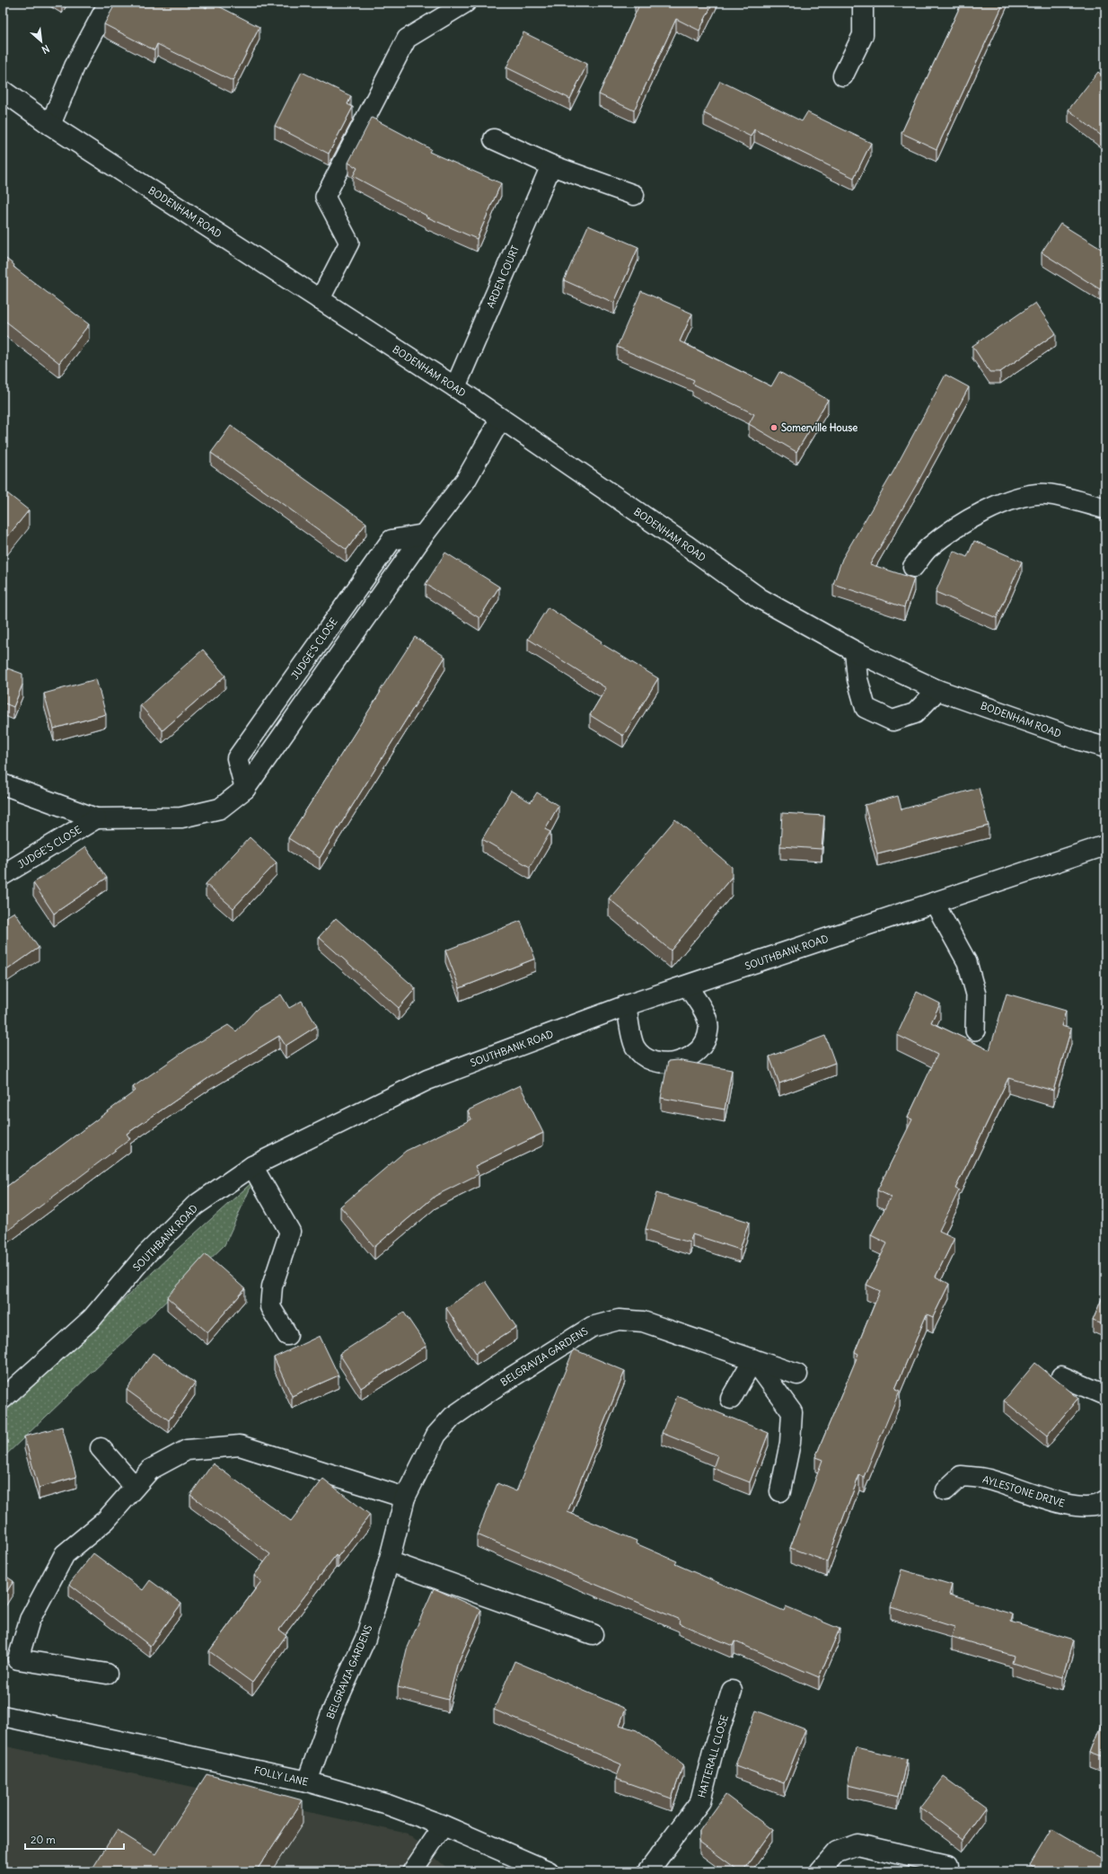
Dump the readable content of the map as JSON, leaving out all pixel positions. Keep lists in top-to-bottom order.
{
  "streets": {
    "street": [
      "BODENHAM ROAD",
      "ARDEN COURT",
      "JUDGE'S CLOSE",
      "SOUTHBANK ROAD",
      "BELGRAVIA GARDENS",
      "AYLESTONE DRIVE",
      "HATTERALL CLOSE",
      "FOLLY LANE"
    ]
  },
  "crossings": [
    ["BODENHAM ROAD", "ARDEN COURT"],
    ["BODENHAM ROAD", "JUDGE'S CLOSE"],
    ["BELGRAVIA GARDENS", "FOLLY LANE"]
  ],
  "places": ["Somerville House"],
  "scale_bar": "20 m",
  "north": "bottom right"
}
